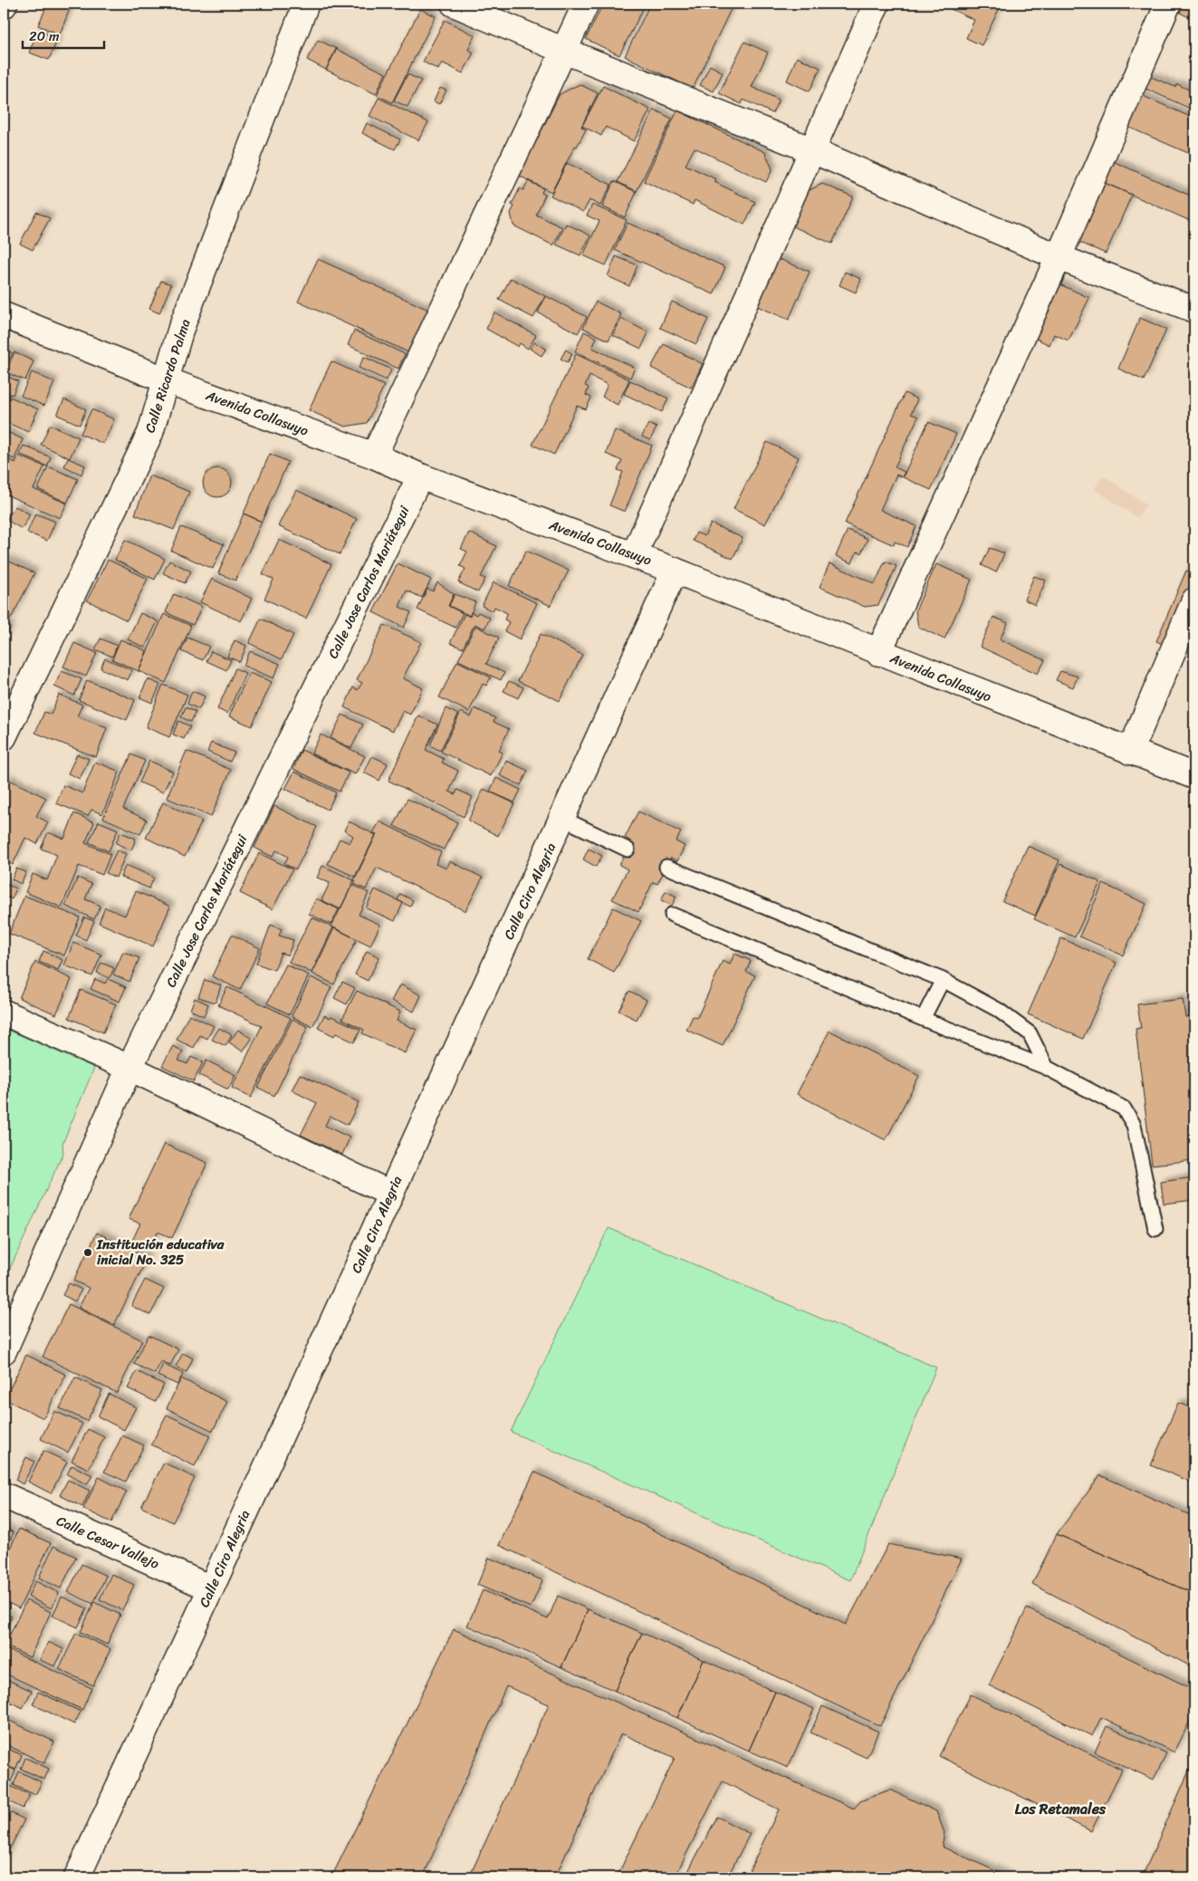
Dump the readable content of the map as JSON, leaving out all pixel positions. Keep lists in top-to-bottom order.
{
  "streets": {
    "street": [
      "Calle Ricardo Palma",
      "Avenida Collasuyo",
      "Calle Jose Carlos Mariátegui",
      "Calle Ciro Alegria",
      "Calle Cesar Vallejo"
    ]
  },
  "crossings": [
    ["Calle Ricardo Palma", "Avenida Collasuyo"],
    ["Avenida Collasuyo", "Calle Jose Carlos Mariátegui"],
    ["Avenida Collasuyo", "Calle Ciro Alegria"],
    ["Calle Ciro Alegria", "Calle Cesar Vallejo"]
  ],
  "districts": ["Los Retamales"],
  "places": ["Institución educativa inicial No. 325"],
  "scale_bar": "20 m"
}
